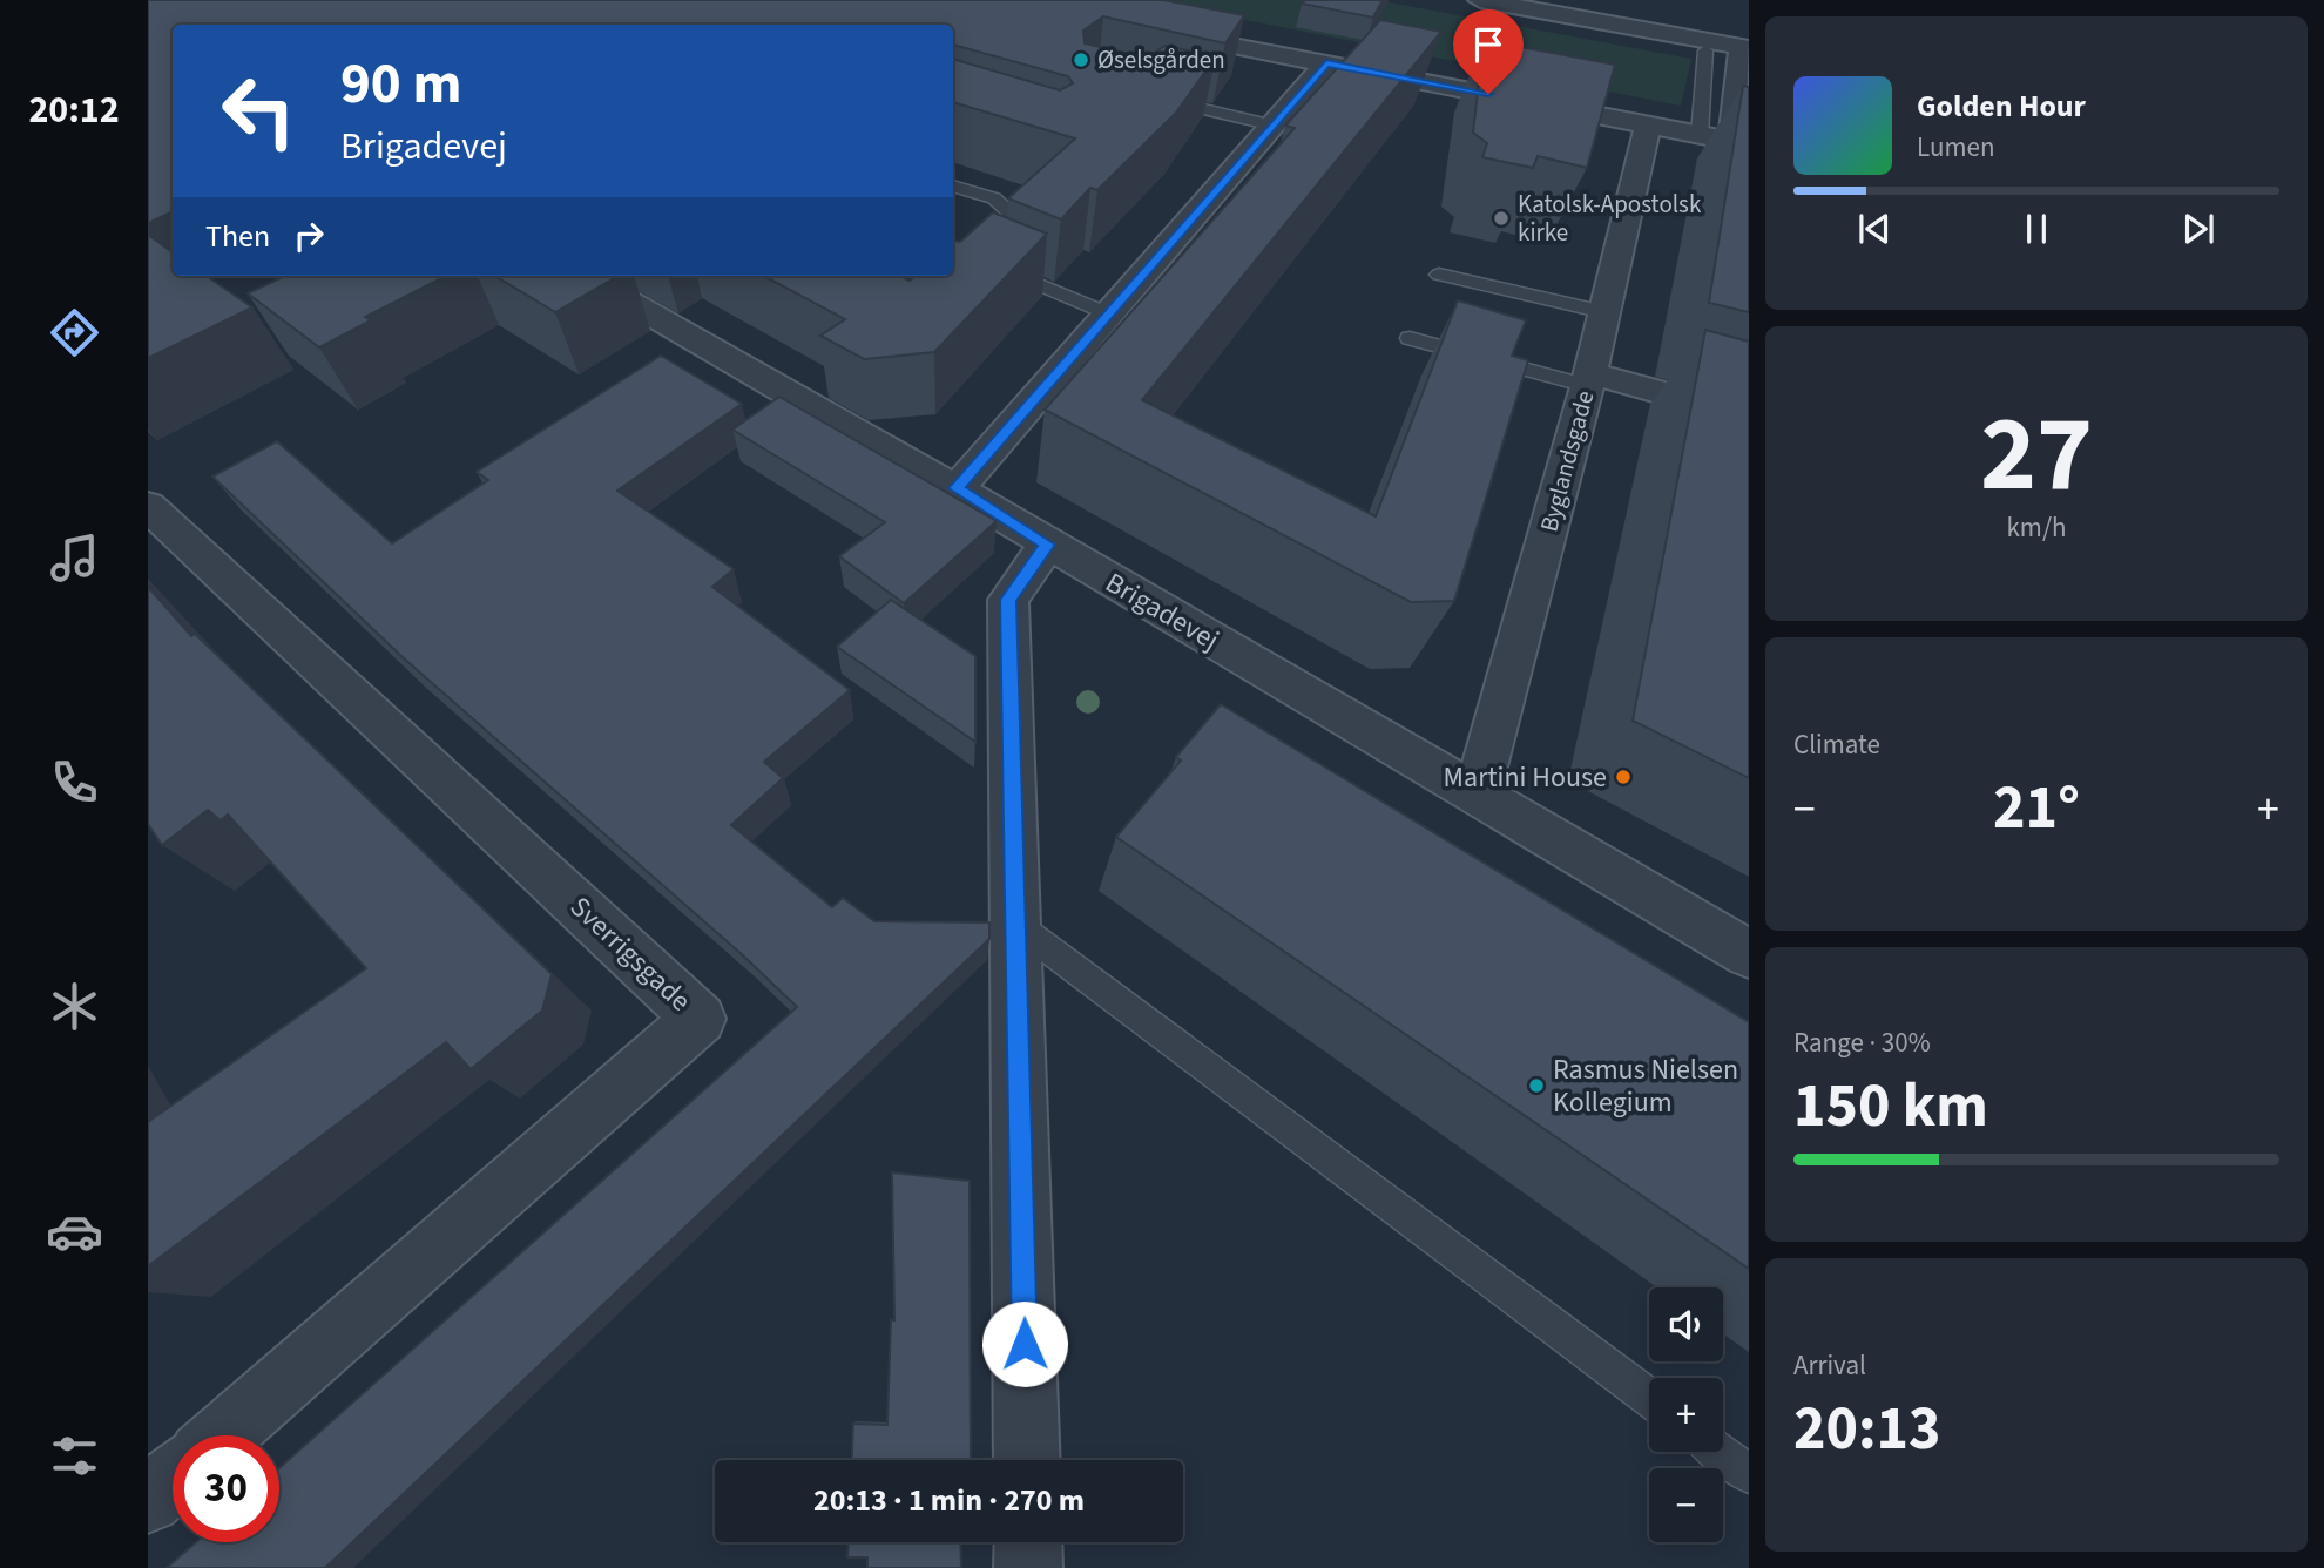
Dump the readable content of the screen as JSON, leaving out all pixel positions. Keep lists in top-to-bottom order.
{
  "streets": {
    "street": ["Byglandsgade", "Brigadevej", "Sverrigsgade"]
  },
  "crossings": [
    ["Byglandsgade", "Brigadevej"]
  ],
  "places": [
    "Øselsgården",
    "Katolsk-Apostolsk kirke",
    "Martini House",
    "Rasmus Nielsen Kollegium"
  ],
  "page": {
    "tabs": "20:12",
    "turn": ["90 m", "Brigadevej"],
    "song": ["Golden Hour", "Lumen"],
    "then": "Then",
    "tile": [
      ["27", "km/h"],
      "Climate",
      ["Range · 30%", "150 km"],
      ["Arrival", "20:13"]
    ],
    "heat": ["−", "21°", "+"],
    "map_buttons": ["+", "−"],
    "limit": "30",
    "trip": "20:13 · 1 min · 270 m"
  }
}
